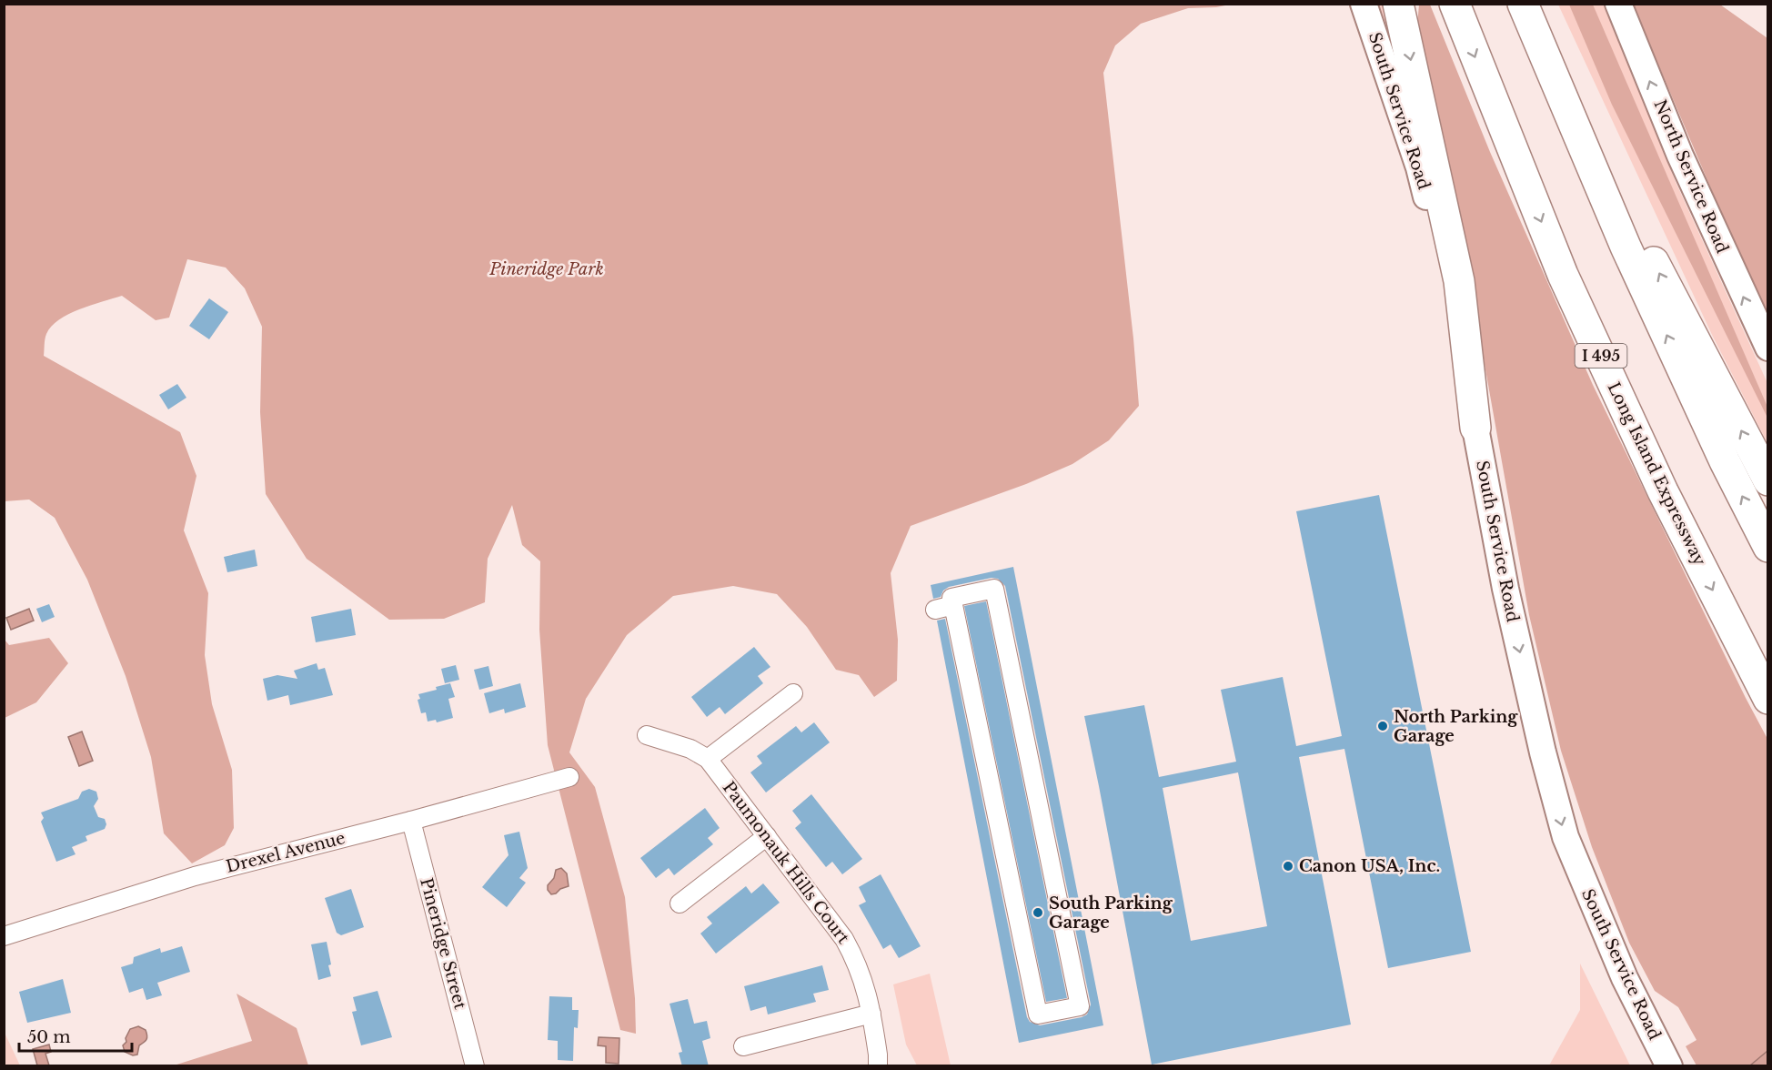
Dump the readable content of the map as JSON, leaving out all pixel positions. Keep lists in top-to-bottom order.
{
  "streets": {
    "highway": ["I 495", "Long Island Expressway"],
    "main road": ["South Service Road", "North Service Road"],
    "street": ["Drexel Avenue", "Paumonauk Hills Court", "Pineridge Street"]
  },
  "crossings": [
    ["Drexel Avenue", "Pineridge Street"]
  ],
  "one_way": ["South Service Road", "North Service Road"],
  "parks": ["Pineridge Park"],
  "places": ["North Parking Garage", "Canon USA, Inc.", "South Parking Garage"],
  "scale_bar": "50 m"
}
